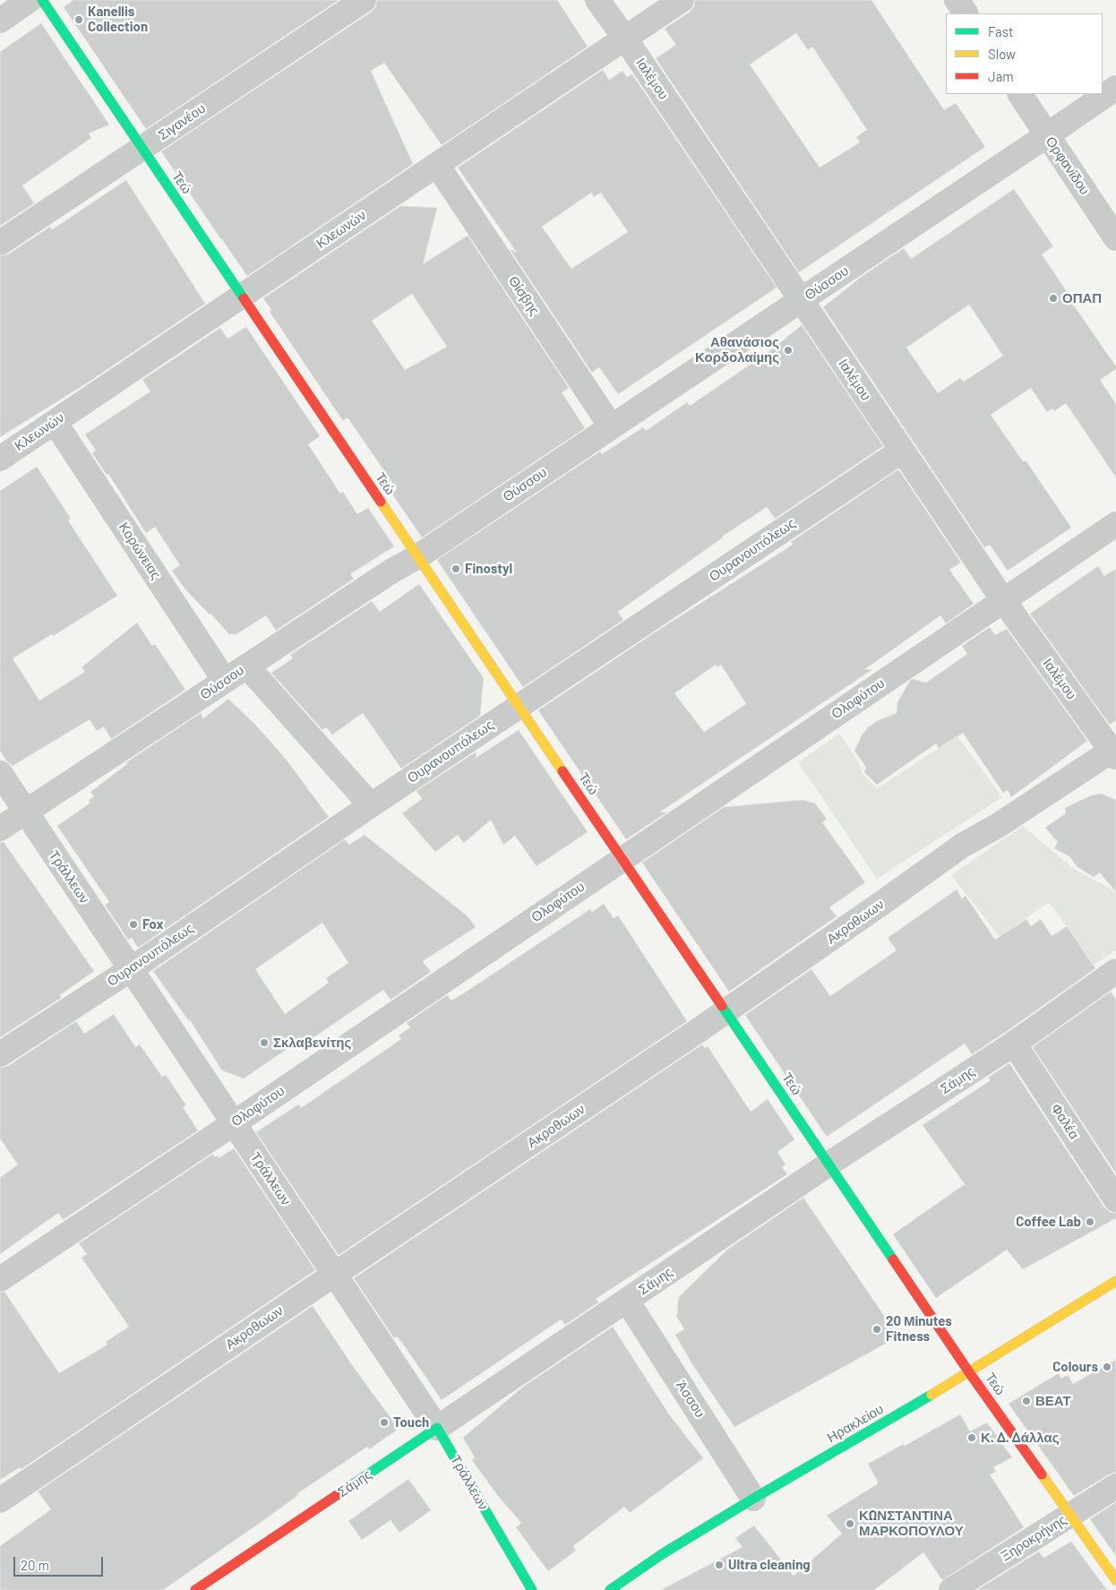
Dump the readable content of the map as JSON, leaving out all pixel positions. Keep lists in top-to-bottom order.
{
  "streets": {
    "street": [
      "Ιαλέμου",
      "Σιγανέου",
      "Ορφανίδου",
      "Τεώ",
      "Κλεωνών",
      "Θύσσου",
      "Θίσβης",
      "Ουρανουπόλεως",
      "Κορώνειας",
      "Ολοφύτου",
      "Τράλλεων",
      "Ακροθωων",
      "Σάμης",
      "Φαλέα",
      "Άσσου",
      "Ηρακλείου",
      "Ξηροκρήνης"
    ]
  },
  "crossings": [
    ["Ιαλέμου", "Κλεωνών"],
    ["Ιαλέμου", "Θύσσου"],
    ["Ιαλέμου", "Ουρανουπόλεως"],
    ["Ιαλέμου", "Ολοφύτου"],
    ["Ιαλέμου", "Ακροθωων"],
    ["Σιγανέου", "Τεώ"],
    ["Ορφανίδου", "Θύσσου"],
    ["Τεώ", "Κλεωνών"],
    ["Τεώ", "Θύσσου"],
    ["Τεώ", "Ουρανουπόλεως"],
    ["Τεώ", "Ολοφύτου"],
    ["Τεώ", "Ακροθωων"],
    ["Τεώ", "Σάμης"],
    ["Τεώ", "Ηρακλείου"],
    ["Τεώ", "Ξηροκρήνης"],
    ["Κλεωνών", "Θίσβης"],
    ["Κλεωνών", "Κορώνειας"],
    ["Θύσσου", "Θίσβης"],
    ["Θύσσου", "Κορώνειας"],
    ["Θύσσου", "Τράλλεων"],
    ["Ουρανουπόλεως", "Τράλλεων"],
    ["Ολοφύτου", "Τράλλεων"],
    ["Τράλλεων", "Ακροθωων"],
    ["Τράλλεων", "Σάμης"],
    ["Σάμης", "Φαλέα"],
    ["Σάμης", "Άσσου"],
    ["Άσσου", "Ηρακλείου"]
  ],
  "places": [
    "Kanellis Collection",
    "ΟΠΑΠ",
    "Αθανάσιος Κορδολαίμης",
    "Finostyl",
    "Fox",
    "Σκλαβενίτης",
    "Coffee Lab",
    "20 Μinutes Fitness",
    "Colours",
    "ΒΕΑΤ",
    "Touch",
    "Κ. Δ. Δάλλας",
    "ΚΩΝΣΤΑΝΤΙΝΑ ΜΑΡΚΟΠΟΥΛΟΥ",
    "Ultra cleaning"
  ],
  "legend": ["Fast", "Slow", "Jam"],
  "scale_bar": "20 m"
}
